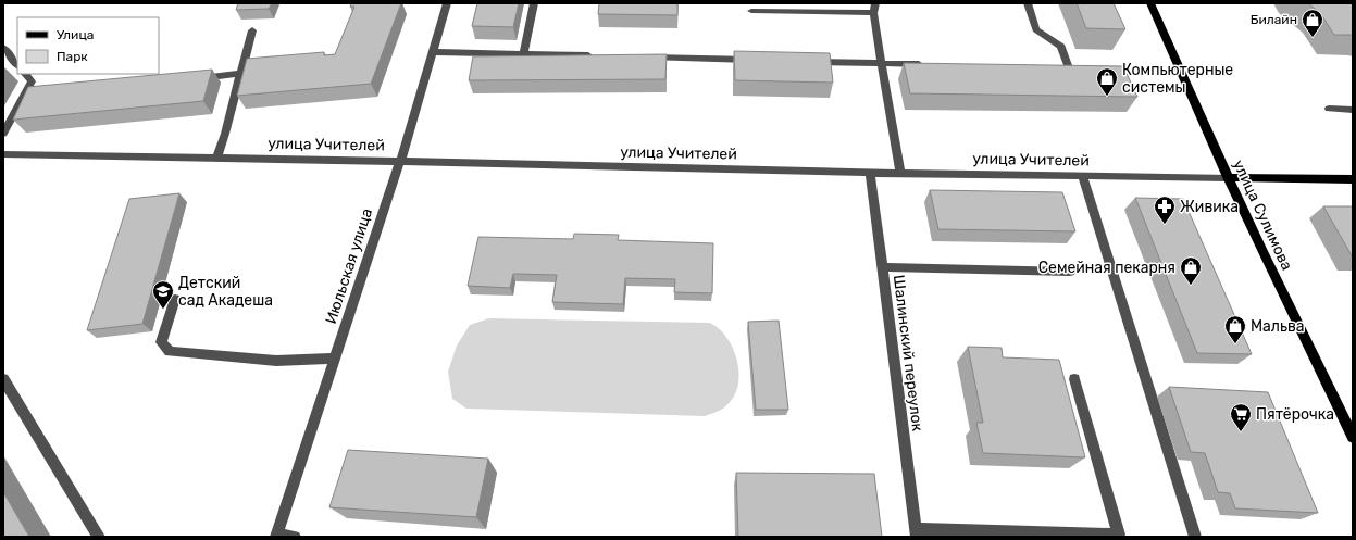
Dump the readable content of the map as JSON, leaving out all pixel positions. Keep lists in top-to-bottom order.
{
  "streets": {
    "main road": ["улица Учителей", "улица Сулимова"],
    "street": ["Июльская улица", "Шалинский переулок"]
  },
  "crossings": [
    ["улица Учителей", "улица Сулимова"],
    ["улица Учителей", "Июльская улица"],
    ["улица Учителей", "Шалинский переулок"]
  ],
  "places": {
    "shop": [
      "Билайн",
      "Компьютерные системы",
      "Семейная пекарня",
      "Мальва"
    ],
    "pharmacy": ["Живика"],
    "school or university": ["Детский сад Акадеша"],
    "supermarket": ["Пятёрочка"]
  },
  "legend": ["Улица", "Парк"]
}
